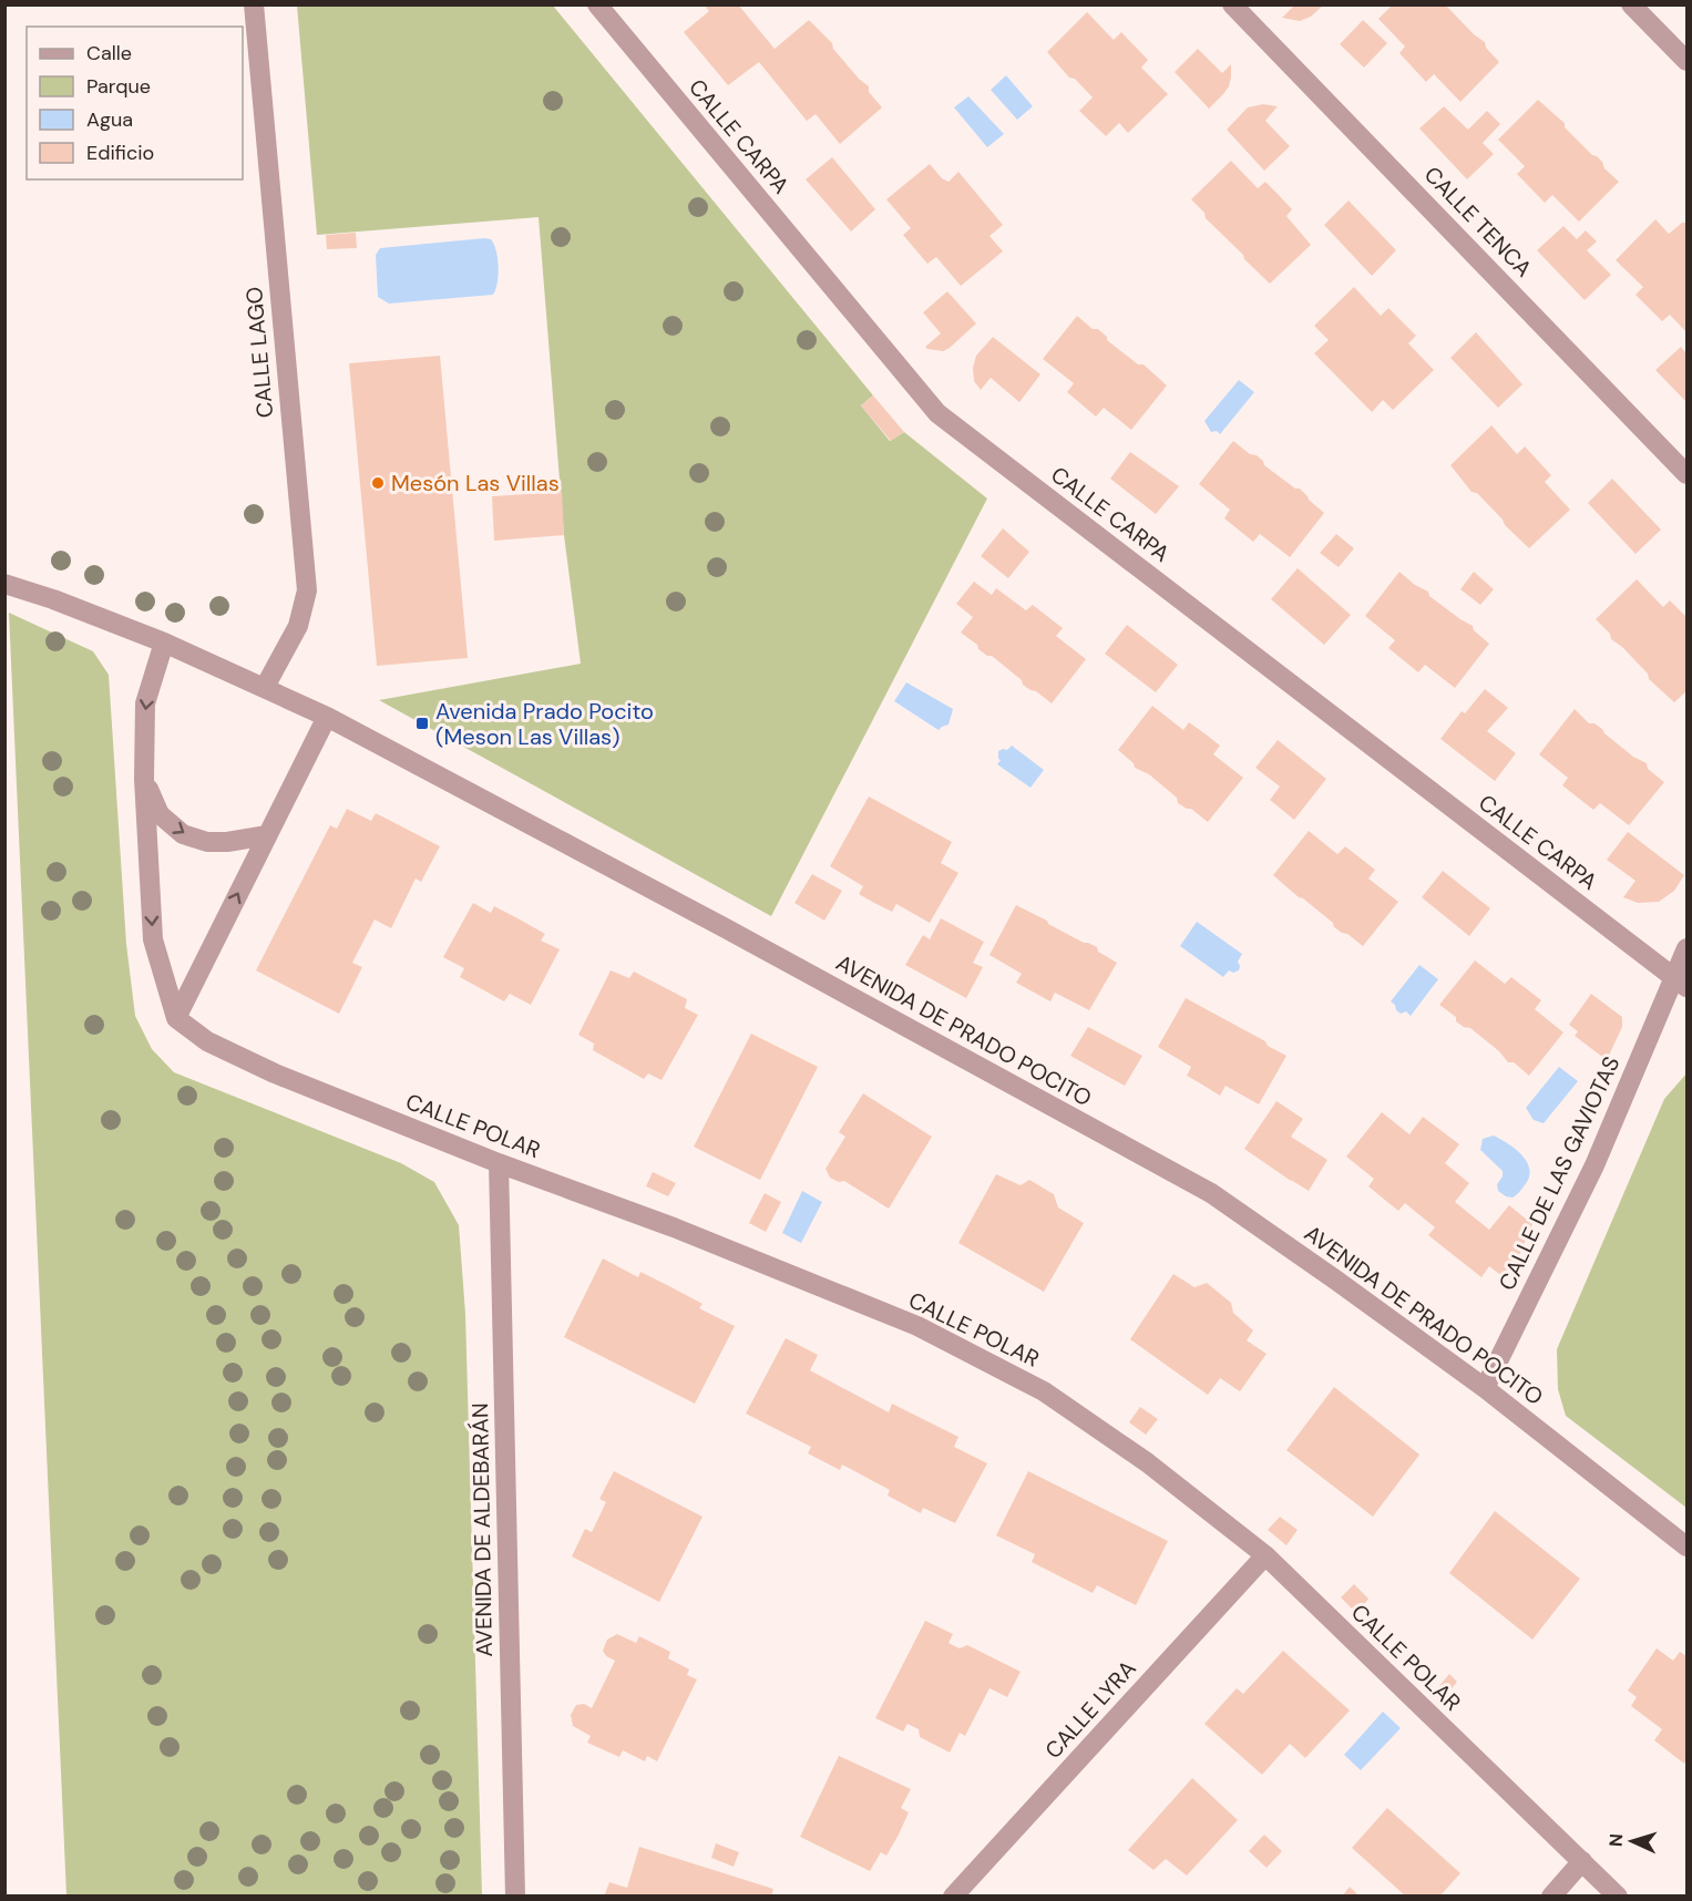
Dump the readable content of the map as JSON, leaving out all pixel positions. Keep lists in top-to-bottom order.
{
  "streets": {
    "street": [
      "CALLE CARPA",
      "CALLE TENCA",
      "CALLE LAGO",
      "AVENIDA DE PRADO POCITO",
      "CALLE POLAR",
      "CALLE DE LAS GAVIOTAS",
      "AVENIDA DE ALDEBARÁN",
      "CALLE LYRA"
    ]
  },
  "crossings": [
    ["CALLE CARPA", "CALLE DE LAS GAVIOTAS"],
    ["CALLE LAGO", "AVENIDA DE PRADO POCITO"],
    ["AVENIDA DE PRADO POCITO", "CALLE DE LAS GAVIOTAS"],
    ["CALLE POLAR", "AVENIDA DE ALDEBARÁN"],
    ["CALLE POLAR", "CALLE LYRA"]
  ],
  "places": {
    "other": ["Mesón Las Villas"],
    "transit": ["Avenida Prado Pocito (Meson Las Villas)"]
  },
  "legend": [
    "Calle",
    "Parque",
    "Agua",
    "Edificio"
  ],
  "north": "left"
}
